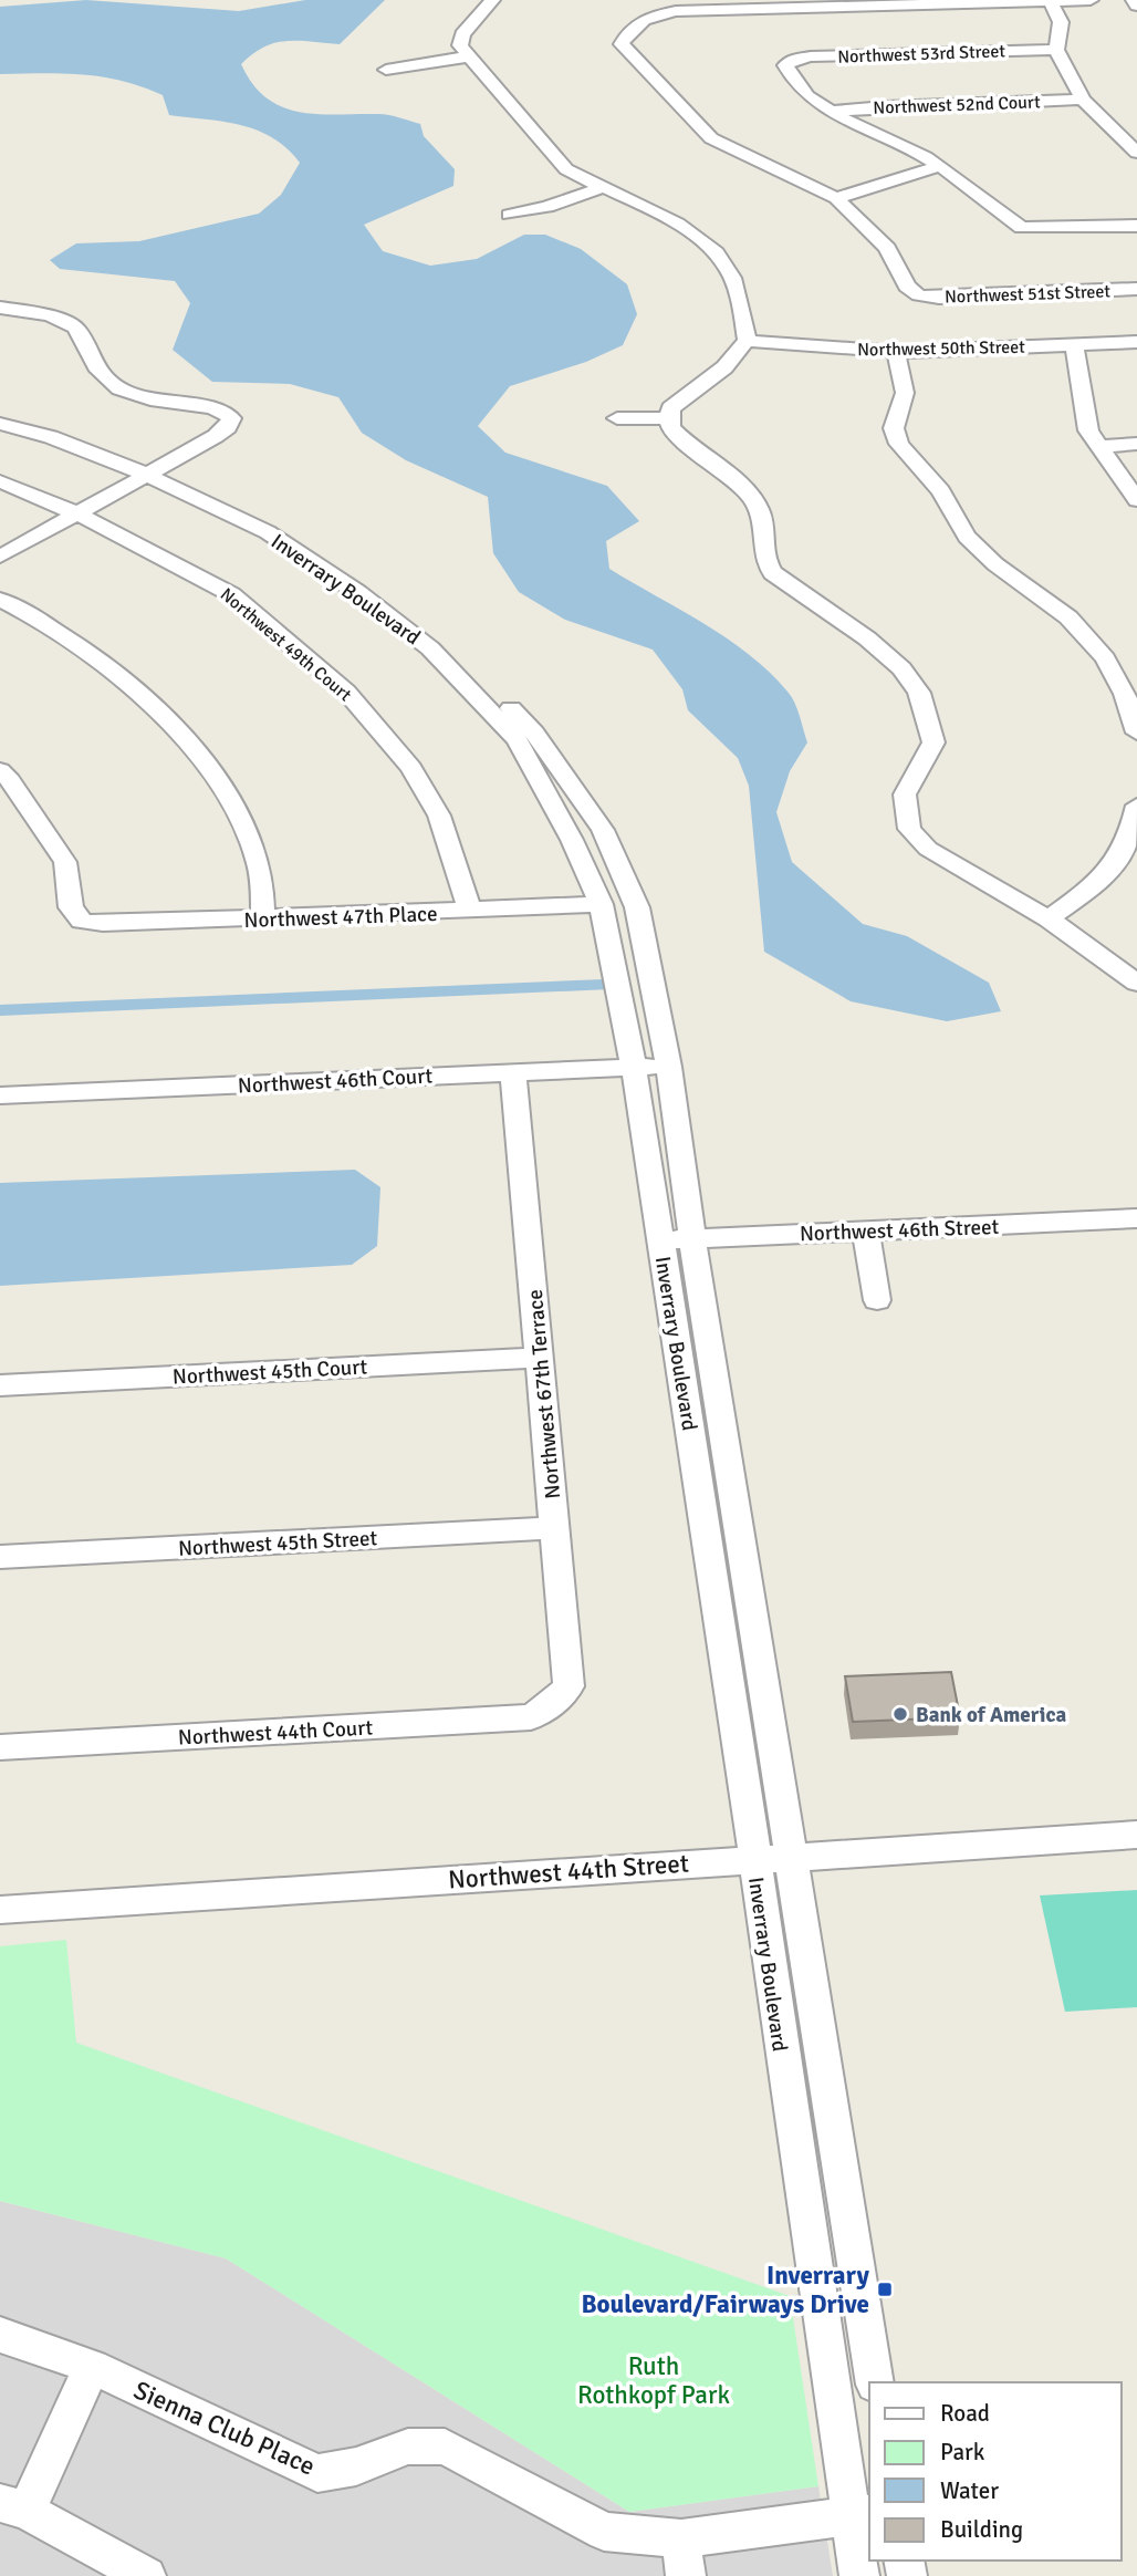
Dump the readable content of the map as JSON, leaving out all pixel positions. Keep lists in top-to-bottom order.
{
  "streets": {
    "street": [
      "Northwest 53rd Street",
      "Northwest 52nd Court",
      "Northwest 51st Street",
      "Northwest 50th Street",
      "Inverrary Boulevard",
      "Northwest 49th Court",
      "Northwest 47th Place",
      "Northwest 46th Court",
      "Northwest 46th Street",
      "Northwest 45th Court",
      "Northwest 67th Terrace",
      "Northwest 45th Street",
      "Northwest 44th Court",
      "Northwest 44th Street",
      "Sienna Club Place"
    ]
  },
  "crossings": [
    ["Northwest 53rd Street", "Northwest 52nd Court"],
    ["Inverrary Boulevard", "Northwest 47th Place"],
    ["Inverrary Boulevard", "Northwest 46th Court"],
    ["Inverrary Boulevard", "Northwest 46th Street"],
    ["Inverrary Boulevard", "Northwest 44th Street"],
    ["Inverrary Boulevard", "Sienna Club Place"],
    ["Northwest 49th Court", "Northwest 47th Place"],
    ["Northwest 46th Court", "Northwest 67th Terrace"],
    ["Northwest 45th Court", "Northwest 67th Terrace"],
    ["Northwest 67th Terrace", "Northwest 45th Street"],
    ["Northwest 67th Terrace", "Northwest 44th Court"]
  ],
  "parks": ["Ruth Rothkopf Park"],
  "places": {
    "other": ["Bank of America"],
    "transit": ["Inverrary Boulevard/Fairways Drive"]
  },
  "legend": [
    "Road",
    "Park",
    "Water",
    "Building"
  ]
}
